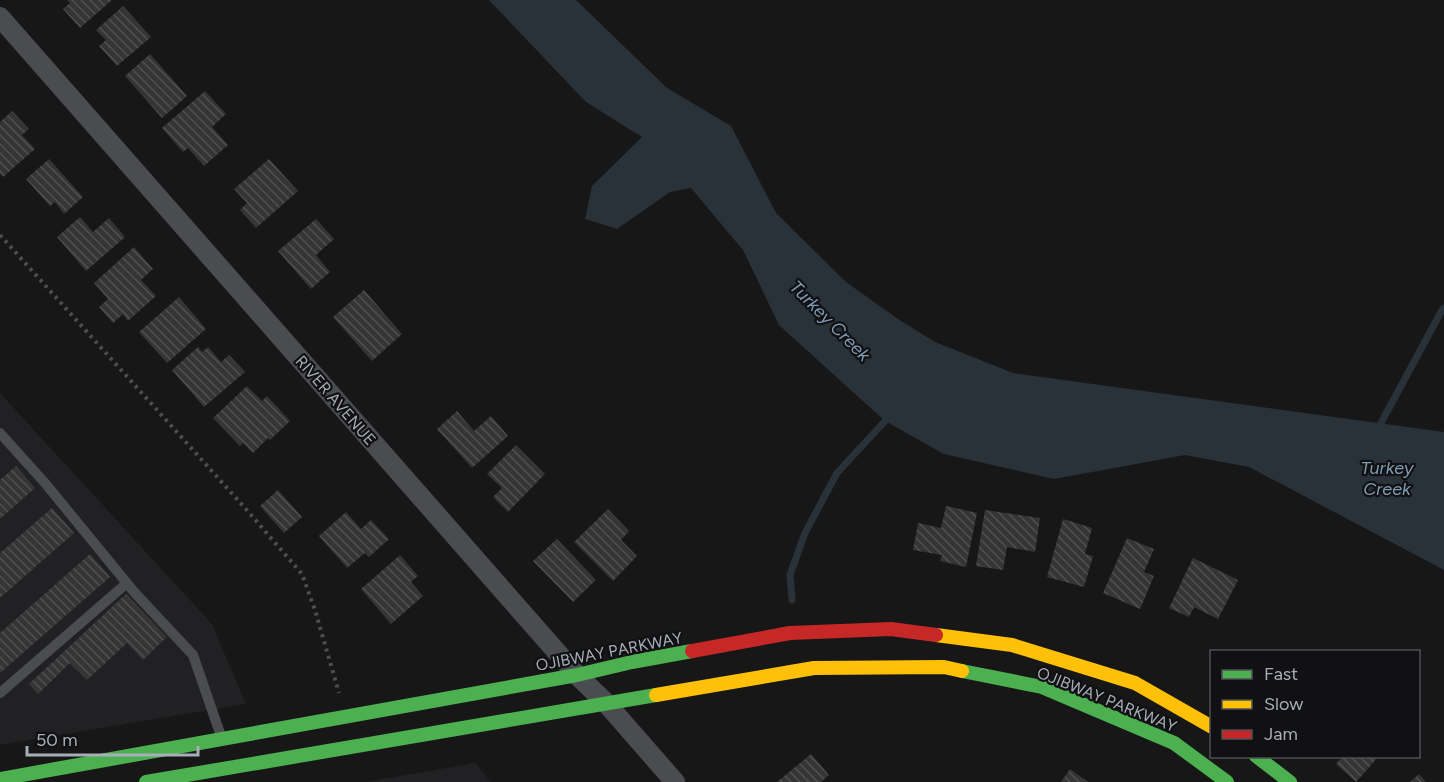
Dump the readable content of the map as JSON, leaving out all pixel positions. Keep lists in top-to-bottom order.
{
  "streets": {
    "main road": ["OJIBWAY PARKWAY"],
    "street": ["RIVER AVENUE"]
  },
  "crossings": [
    ["RIVER AVENUE", "OJIBWAY PARKWAY"]
  ],
  "water": ["Turkey Creek"],
  "legend": ["Fast", "Slow", "Jam"],
  "scale_bar": "50 m"
}
